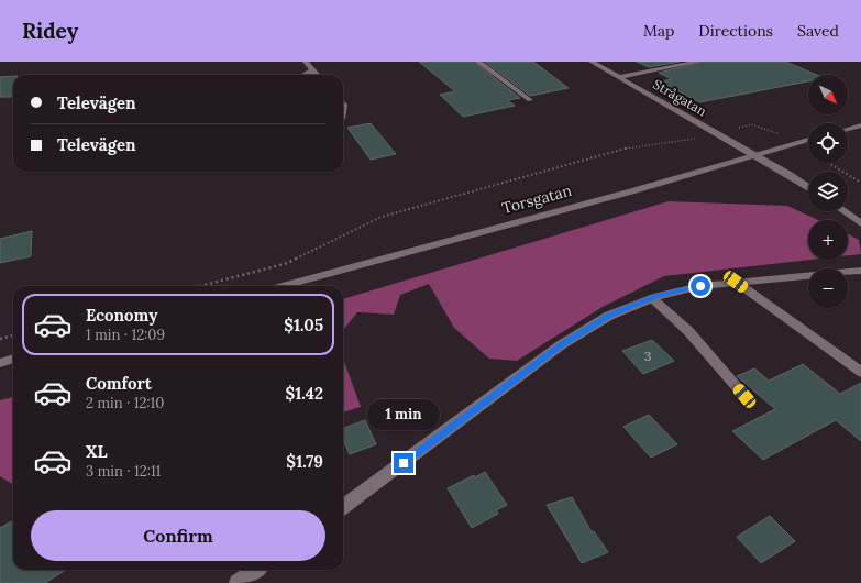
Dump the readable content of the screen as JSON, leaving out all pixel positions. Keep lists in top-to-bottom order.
{
  "streets": {
    "street": ["Strågatan", "Torsgatan"]
  },
  "crossings": [
    ["Strågatan", "Torsgatan"]
  ],
  "house_numbers": ["3"],
  "north": "bottom right",
  "page": {
    "header": "Ridey",
    "nav": ["Map", "Directions", "Saved"],
    "map_buttons": ["+", "−"],
    "banner": ["Televägen", "Televägen"],
    "list": [
      {
        "name": "Economy",
        "note": "1 min · 12:09",
        "value": "$1.05"
      },
      {
        "name": "Comfort",
        "note": "2 min · 12:10",
        "value": "$1.42"
      },
      {
        "name": "XL",
        "note": "3 min · 12:11",
        "value": "$1.79"
      }
    ],
    "bubble": "1 min",
    "buttons": "Confirm"
  }
}
